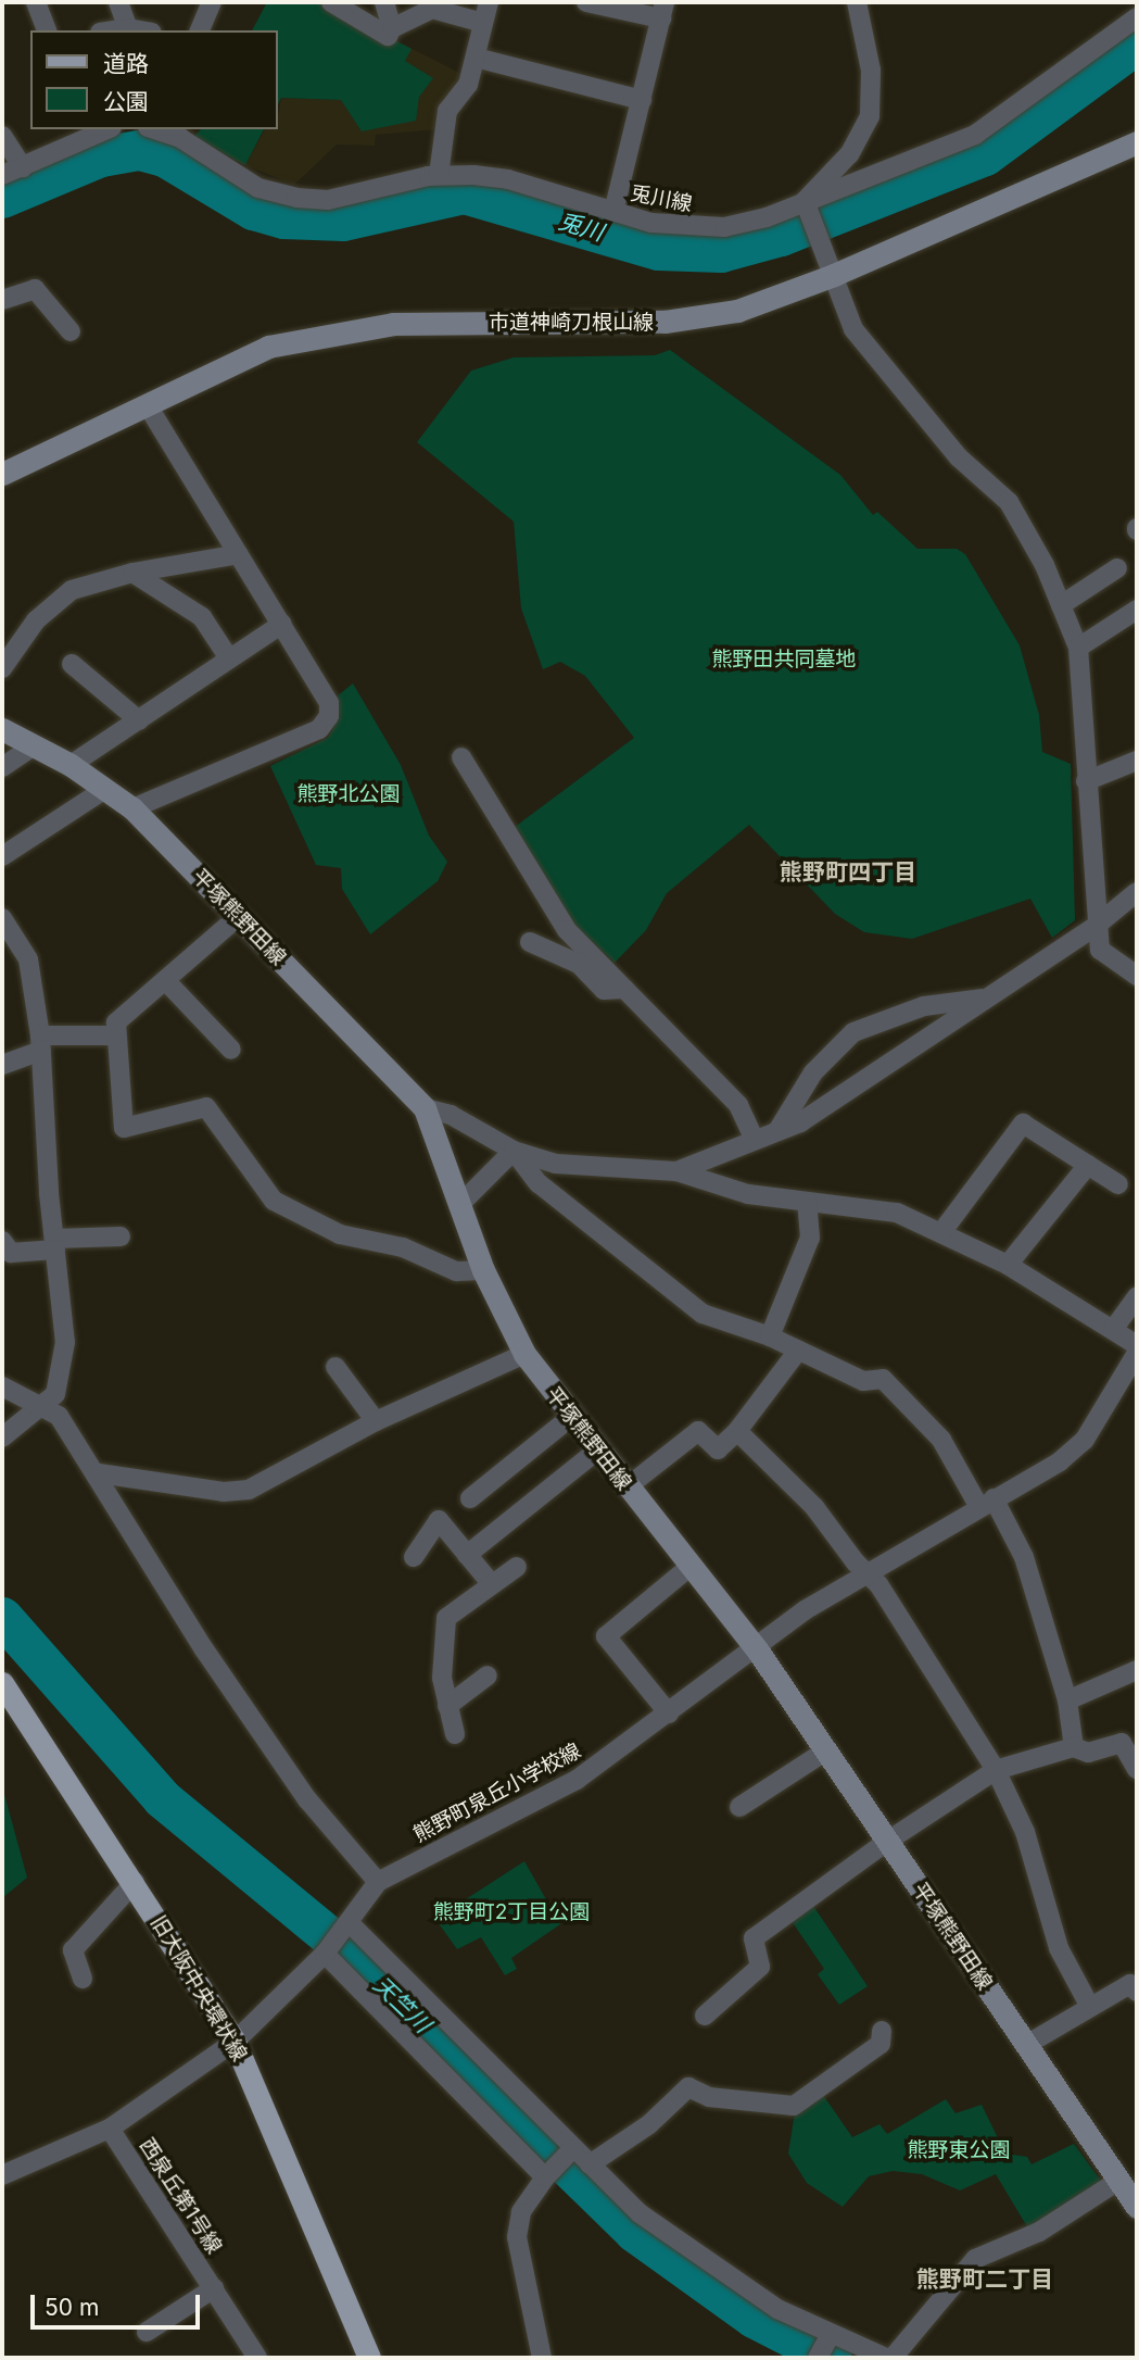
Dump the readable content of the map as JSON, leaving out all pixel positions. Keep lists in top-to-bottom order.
{
  "streets": {
    "main road": ["旧大阪中央環状線"],
    "street": [
      "兎川線",
      "市道神崎刀根山線",
      "平塚熊野田線",
      "熊野町泉丘小学校線",
      "西泉丘第1号線"
    ]
  },
  "crossings": [
    ["平塚熊野田線", "熊野町泉丘小学校線"]
  ],
  "districts": ["熊野町四丁目", "熊野町二丁目"],
  "water": ["兎川", "天竺川"],
  "parks": [
    "熊野田共同墓地",
    "熊野北公園",
    "熊野町2丁目公園",
    "熊野東公園"
  ],
  "legend": ["道路", "公園"],
  "scale_bar": "50 m"
}
